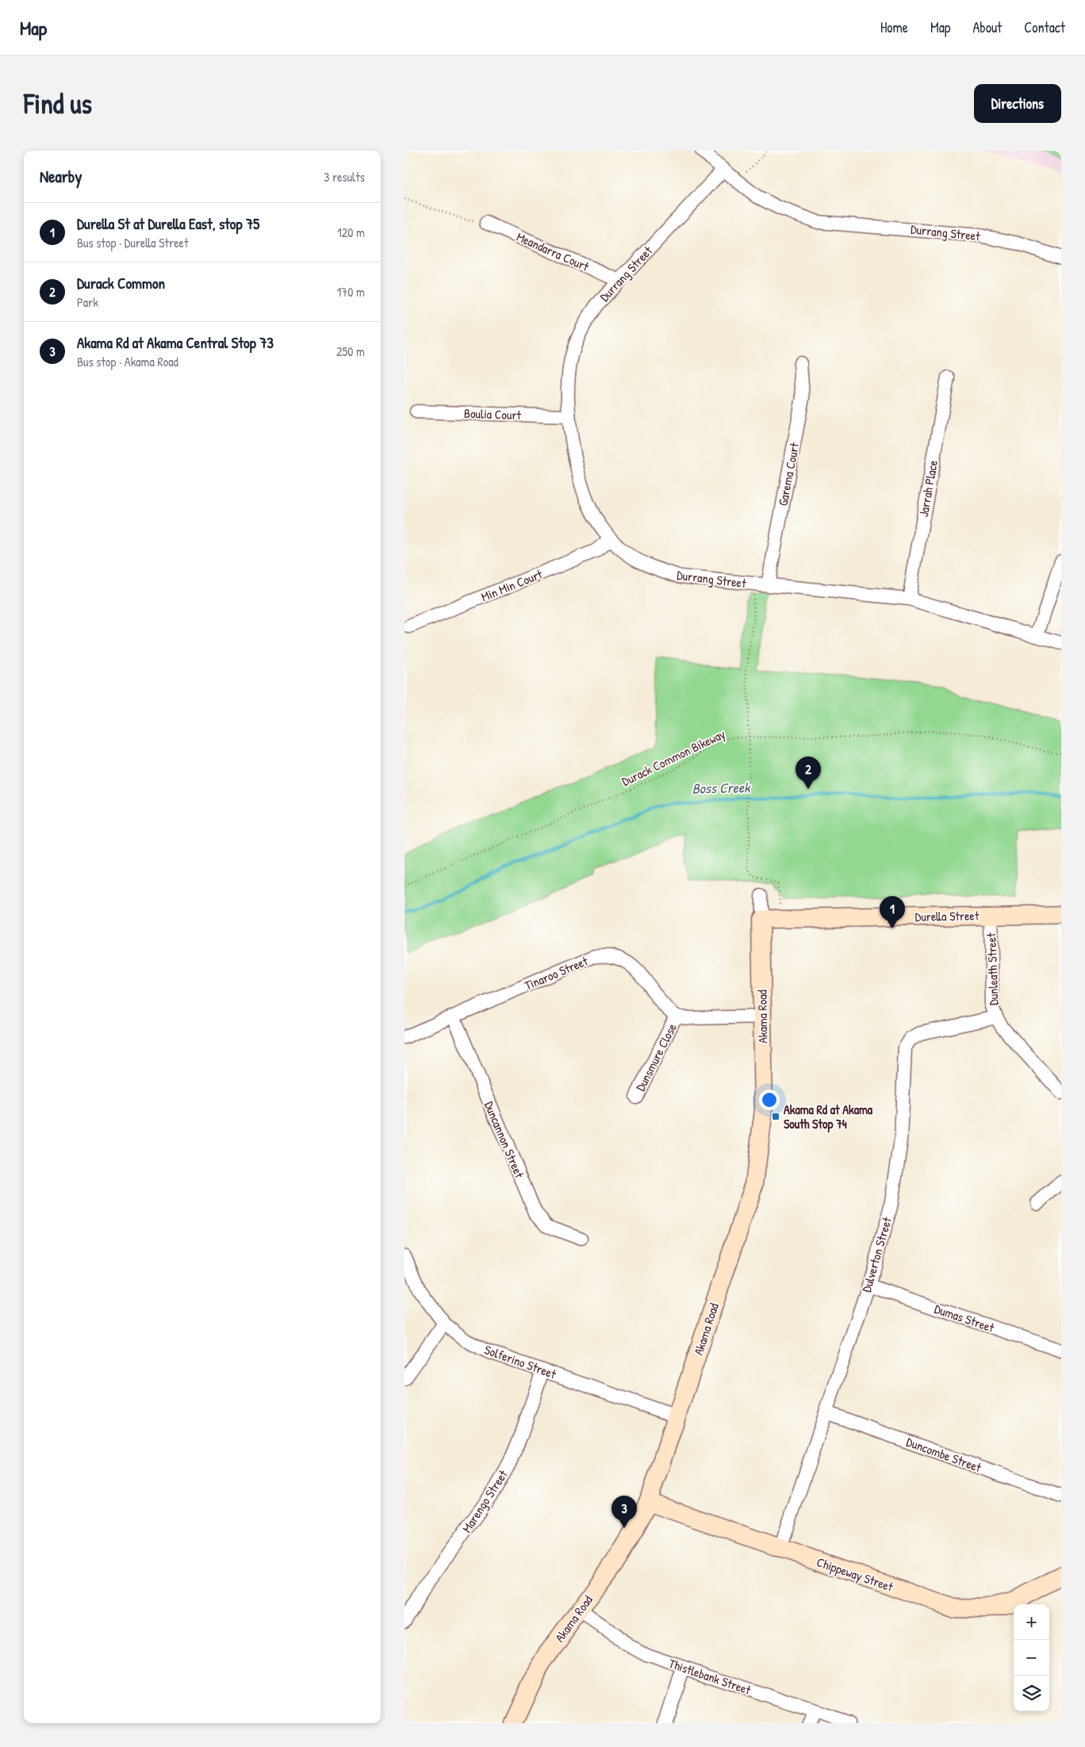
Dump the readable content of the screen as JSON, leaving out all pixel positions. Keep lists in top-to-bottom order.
{
  "streets": {
    "street": [
      "Durrang Street",
      "Meandarra Court",
      "Boulia Court",
      "Garema Court",
      "Jarrah Place",
      "Min Min Court",
      "Durella Street",
      "Dunleath Street",
      "Tinaroo Street",
      "Akama Road",
      "Dunsmure Close",
      "Duncannon Street",
      "Dulverton Street",
      "Dumas Street",
      "Solferino Street",
      "Duncombe Street",
      "Marengo Street",
      "Chippeway Street",
      "Thistlebank Street"
    ],
    "path": ["Durack Common Bikeway"]
  },
  "crossings": [
    ["Durrang Street", "Meandarra Court"],
    ["Durrang Street", "Boulia Court"],
    ["Durrang Street", "Garema Court"],
    ["Durrang Street", "Jarrah Place"],
    ["Durrang Street", "Min Min Court"],
    ["Durella Street", "Dunleath Street"],
    ["Durella Street", "Akama Road"],
    ["Dunleath Street", "Dulverton Street"],
    ["Tinaroo Street", "Dunsmure Close"],
    ["Tinaroo Street", "Duncannon Street"],
    ["Akama Road", "Solferino Street"],
    ["Akama Road", "Chippeway Street"],
    ["Akama Road", "Thistlebank Street"],
    ["Dulverton Street", "Dumas Street"],
    ["Dulverton Street", "Duncombe Street"],
    ["Dulverton Street", "Chippeway Street"],
    ["Solferino Street", "Marengo Street"]
  ],
  "water": ["Boss Creek"],
  "places": {
    "transit": ["Akama Rd at Akama South Stop 74"]
  },
  "page": {
    "header": "Map",
    "nav": [
      "Home",
      "Map",
      "About",
      "Contact"
    ],
    "buttons": "Directions",
    "title": "Find us",
    "heading": ["Nearby", "3 results"],
    "list": [
      {
        "mark": "1",
        "name": "Durella St at Durella East, stop 75",
        "note": "Bus stop · Durella Street",
        "value": "120 m"
      },
      {
        "mark": "2",
        "name": "Durack Common",
        "note": "Park",
        "value": "170 m"
      },
      {
        "mark": "3",
        "name": "Akama Rd at Akama Central Stop 73",
        "note": "Bus stop · Akama Road",
        "value": "250 m"
      }
    ],
    "pins": ["2", "1", "3"],
    "map_buttons": ["+", "−"]
  }
}
